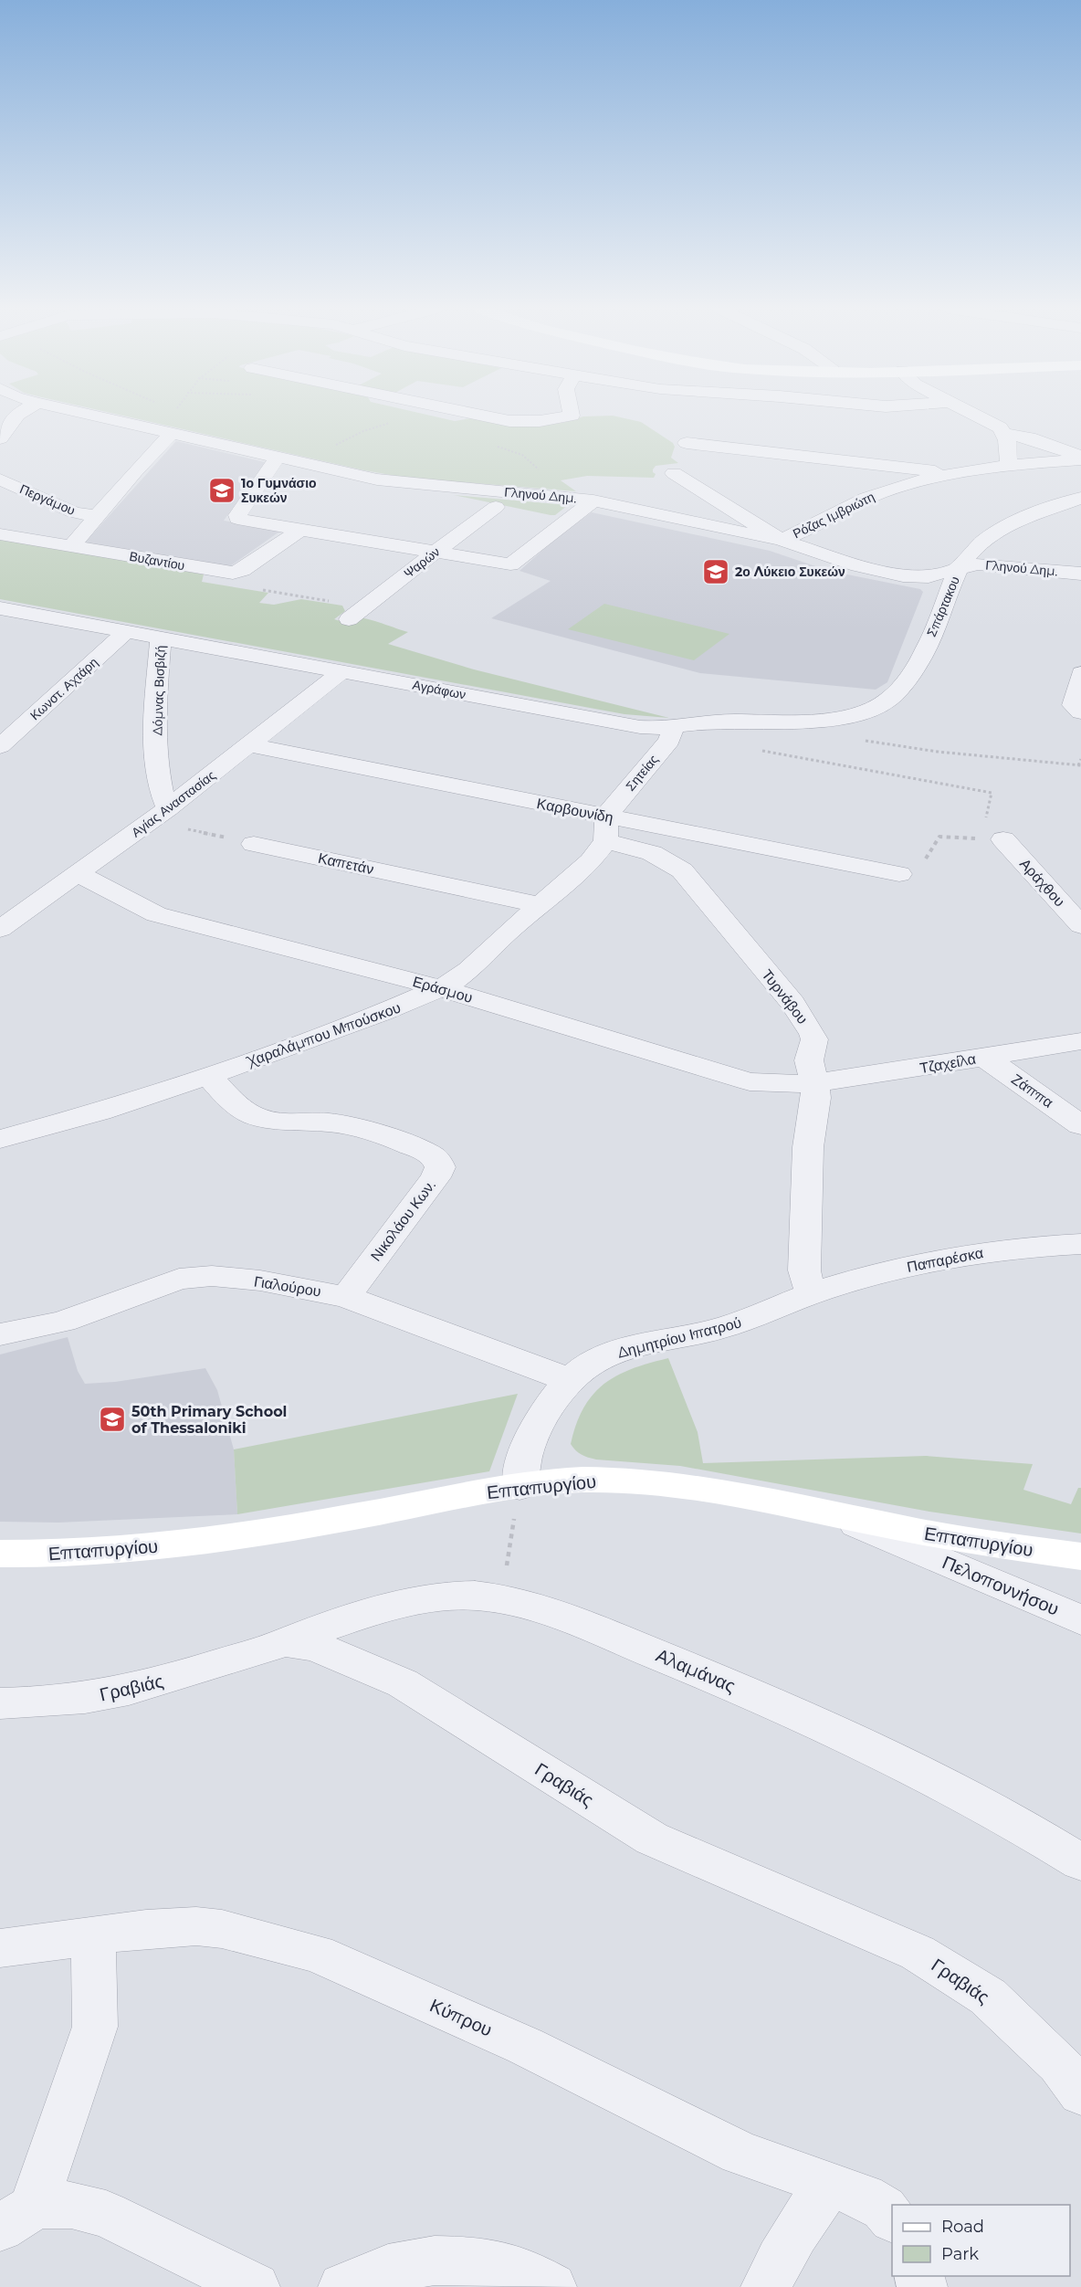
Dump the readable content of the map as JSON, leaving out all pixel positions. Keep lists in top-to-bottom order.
{
  "streets": {
    "street": [
      "Γληνού Δημ.",
      "Περγάμου",
      "Ρόζας Ιμβριώτη",
      "Βυζαντίου",
      "Ψαρών",
      "Σπάρτακου",
      "Κωνστ. Αχτάρη",
      "Αγράφων",
      "Δόμνας Βισβιζή",
      "Σητείας",
      "Αγίας Αναστασίας",
      "Καρβουνίδη",
      "Καπετάν",
      "Αράχθου",
      "Εράσμου",
      "Τυρνάβου",
      "Χαραλάμπου Μπούσκου",
      "Τζαχείλα",
      "Ζάππα",
      "Νικολάου Κων.",
      "Παπαρέσκα",
      "Γιαλούρου",
      "Δημητρίου Ιπατρού",
      "Επταπυργίου",
      "Πελοποννήσου",
      "Αλαμάνας",
      "Γραβιάς",
      "Κύπρου"
    ]
  },
  "crossings": [
    ["Γληνού Δημ.", "Ρόζας Ιμβριώτη"],
    ["Γληνού Δημ.", "Σπάρτακου"],
    ["Σπάρτακου", "Αγράφων"],
    ["Κωνστ. Αχτάρη", "Αγράφων"],
    ["Αγράφων", "Δόμνας Βισβιζή"],
    ["Αγράφων", "Σητείας"],
    ["Αγράφων", "Αγίας Αναστασίας"],
    ["Δόμνας Βισβιζή", "Αγίας Αναστασίας"],
    ["Σητείας", "Καρβουνίδη"],
    ["Σητείας", "Τυρνάβου"],
    ["Σητείας", "Χαραλάμπου Μπούσκου"],
    ["Αγίας Αναστασίας", "Καρβουνίδη"],
    ["Αγίας Αναστασίας", "Εράσμου"],
    ["Καρβουνίδη", "Τυρνάβου"],
    ["Καρβουνίδη", "Χαραλάμπου Μπούσκου"],
    ["Καπετάν", "Χαραλάμπου Μπούσκου"],
    ["Εράσμου", "Τυρνάβου"],
    ["Εράσμου", "Χαραλάμπου Μπούσκου"],
    ["Εράσμου", "Τζαχείλα"],
    ["Τυρνάβου", "Χαραλάμπου Μπούσκου"],
    ["Τυρνάβου", "Τζαχείλα"],
    ["Τυρνάβου", "Παπαρέσκα"],
    ["Τυρνάβου", "Δημητρίου Ιπατρού"],
    ["Χαραλάμπου Μπούσκου", "Νικολάου Κων."],
    ["Τζαχείλα", "Ζάππα"],
    ["Νικολάου Κων.", "Γιαλούρου"],
    ["Παπαρέσκα", "Δημητρίου Ιπατρού"],
    ["Γιαλούρου", "Δημητρίου Ιπατρού"],
    ["Δημητρίου Ιπατρού", "Επταπυργίου"],
    ["Επταπυργίου", "Πελοποννήσου"],
    ["Αλαμάνας", "Γραβιάς"]
  ],
  "places": {
    "school or university": ["1ο Γυμνάσιο Συκεών", "2ο Λύκειο Συκεών", "50th Primary School of Thessaloniki"]
  },
  "legend": ["Road", "Park"]
}
